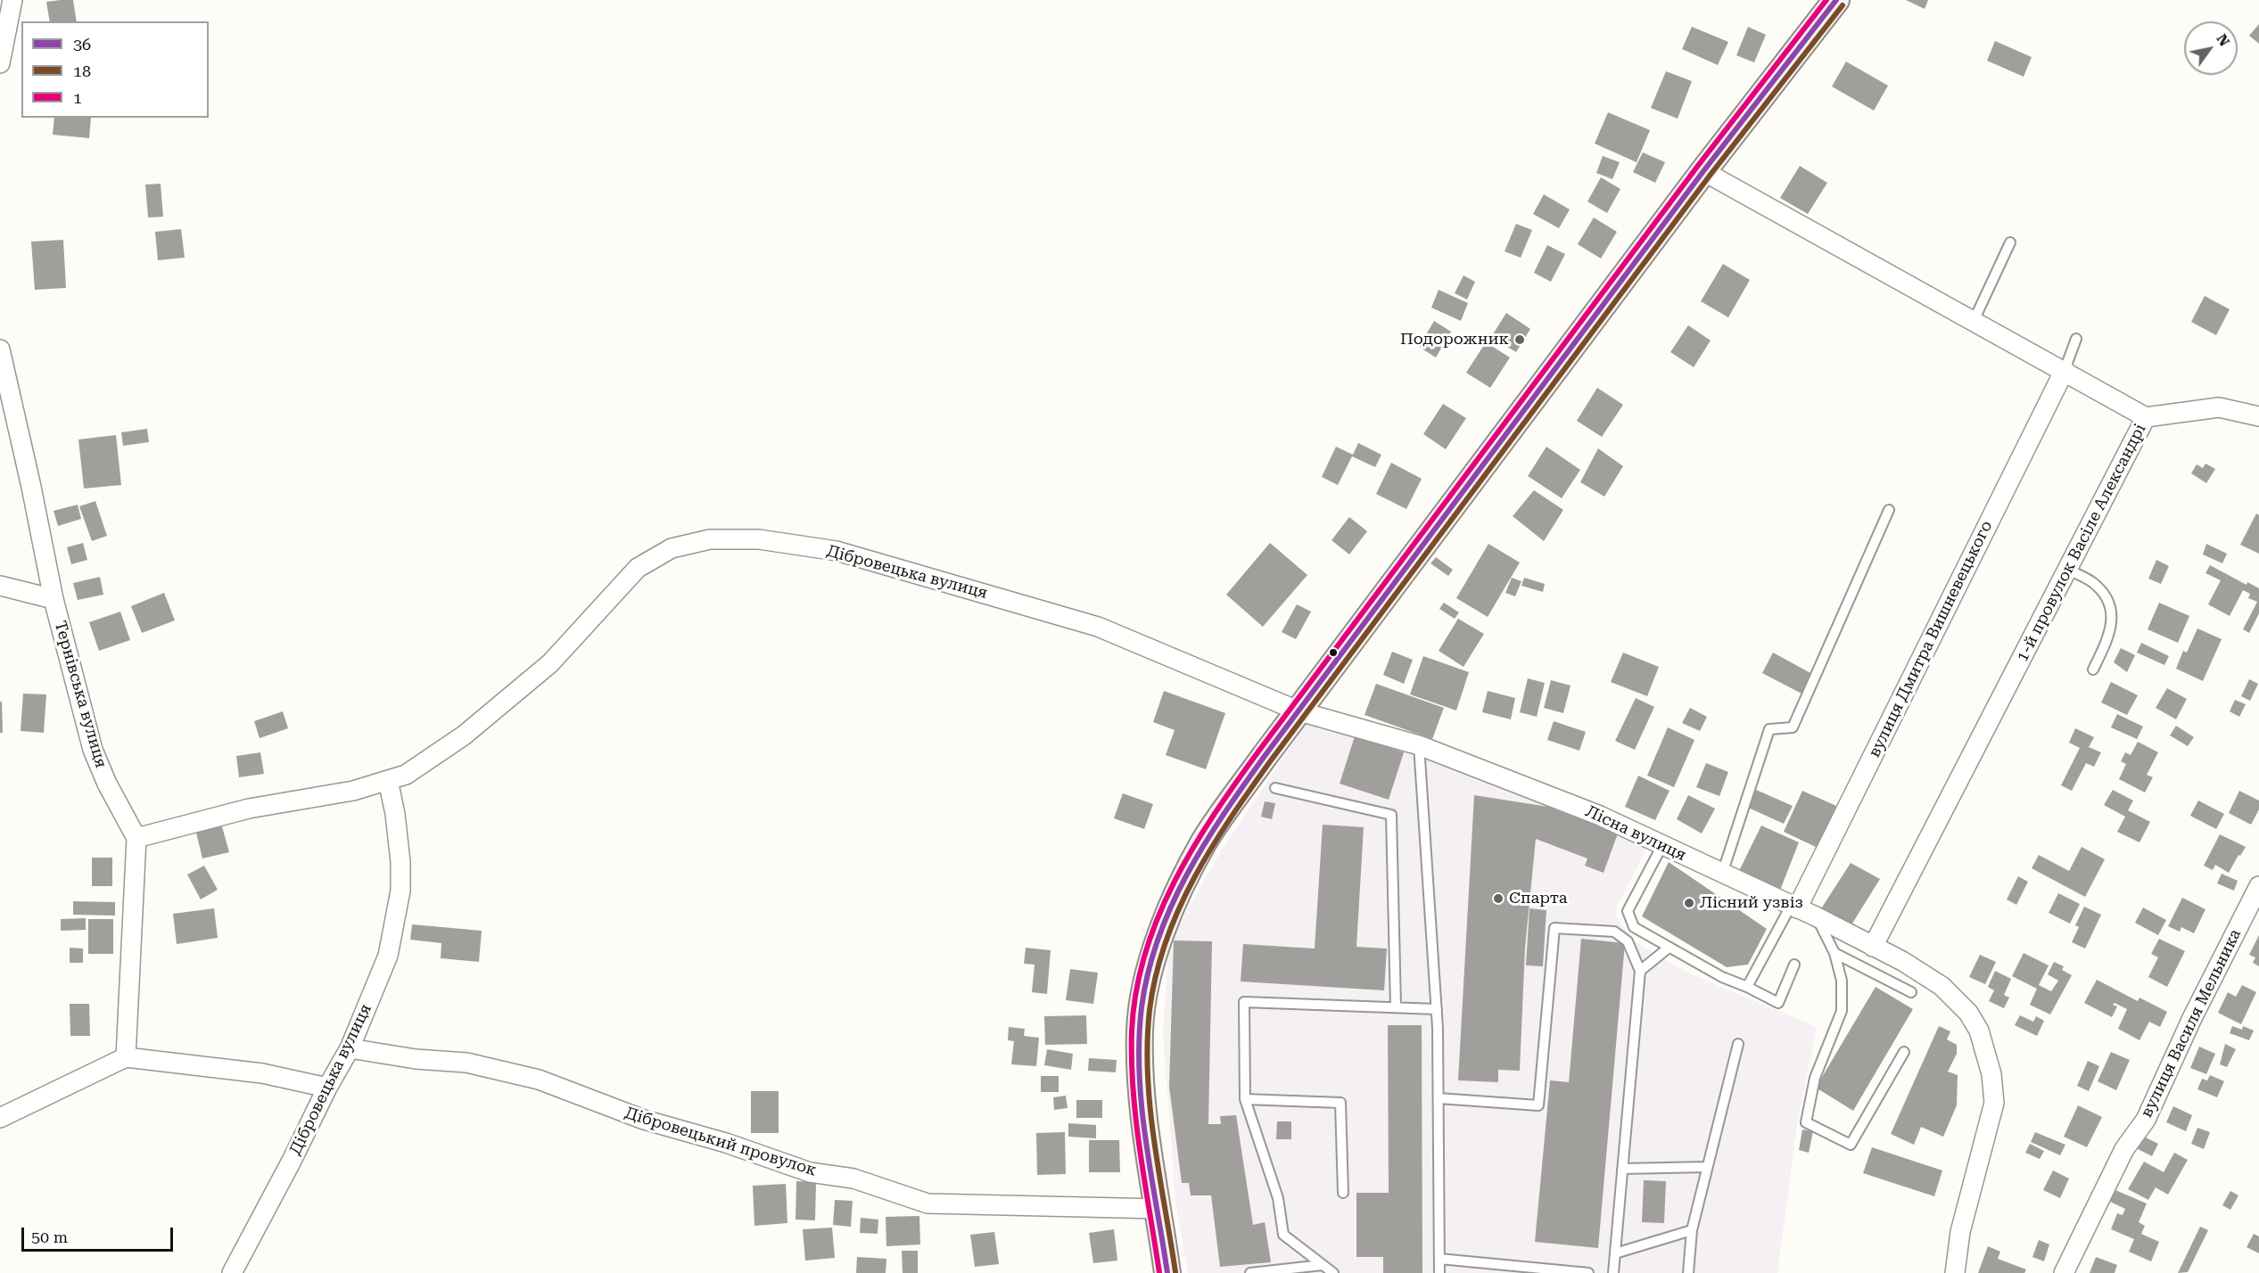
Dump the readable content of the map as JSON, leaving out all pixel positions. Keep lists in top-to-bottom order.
{
  "streets": {
    "street": [
      "1-й провулок Васіле Александрі",
      "Дібровецька вулиця",
      "вулиця Дмитра Вишневецького",
      "Тернівська вулиця",
      "Лісна вулиця",
      "вулиця Василя Мельника",
      "Дібровецький провулок"
    ]
  },
  "crossings": [
    ["1-й провулок Васіле Александрі", "вулиця Дмитра Вишневецького"],
    ["1-й провулок Васіле Александрі", "Лісна вулиця"],
    ["Дібровецька вулиця", "Тернівська вулиця"],
    ["Дібровецька вулиця", "Лісна вулиця"],
    ["Дібровецька вулиця", "Дібровецький провулок"],
    ["вулиця Дмитра Вишневецького", "Лісна вулиця"]
  ],
  "places": ["Подорожник", "Спарта", "Лісний узвіз"],
  "lines": ["transit line 36", "transit line 1", "transit line 18"],
  "legend": ["36", "18", "1"],
  "scale_bar": "50 m",
  "north": "top right"
}
